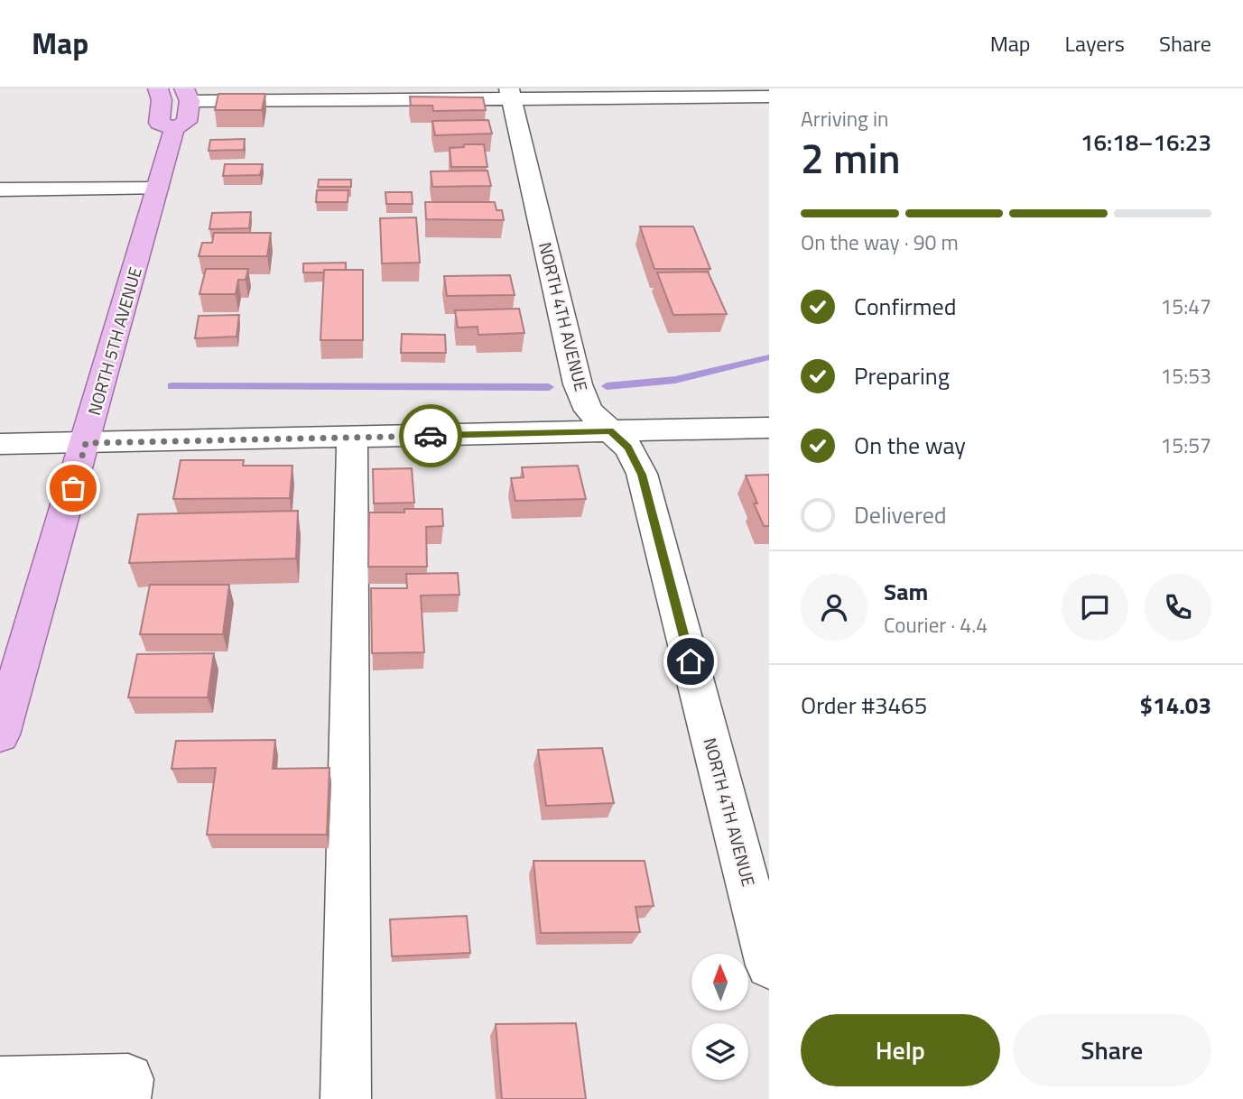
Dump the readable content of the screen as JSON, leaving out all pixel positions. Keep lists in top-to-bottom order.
{
  "streets": {
    "main road": ["NORTH 5TH AVENUE"],
    "street": ["NORTH 4TH AVENUE"]
  },
  "north": "top",
  "page": {
    "header": "Map",
    "nav": ["Map", "Layers", "Share"],
    "heading": ["2 min", "Arriving in", "16:18–16:23"],
    "panel": [
      "Sam",
      "Courier · 4.4",
      "Order #3465",
      "$14.03"
    ],
    "bar": "On the way · 90 m",
    "list": [
      ["Confirmed", "15:47"],
      ["Preparing", "15:53"],
      ["On the way", "15:57"],
      "Delivered"
    ],
    "buttons": ["Help", "Share"]
  }
}
